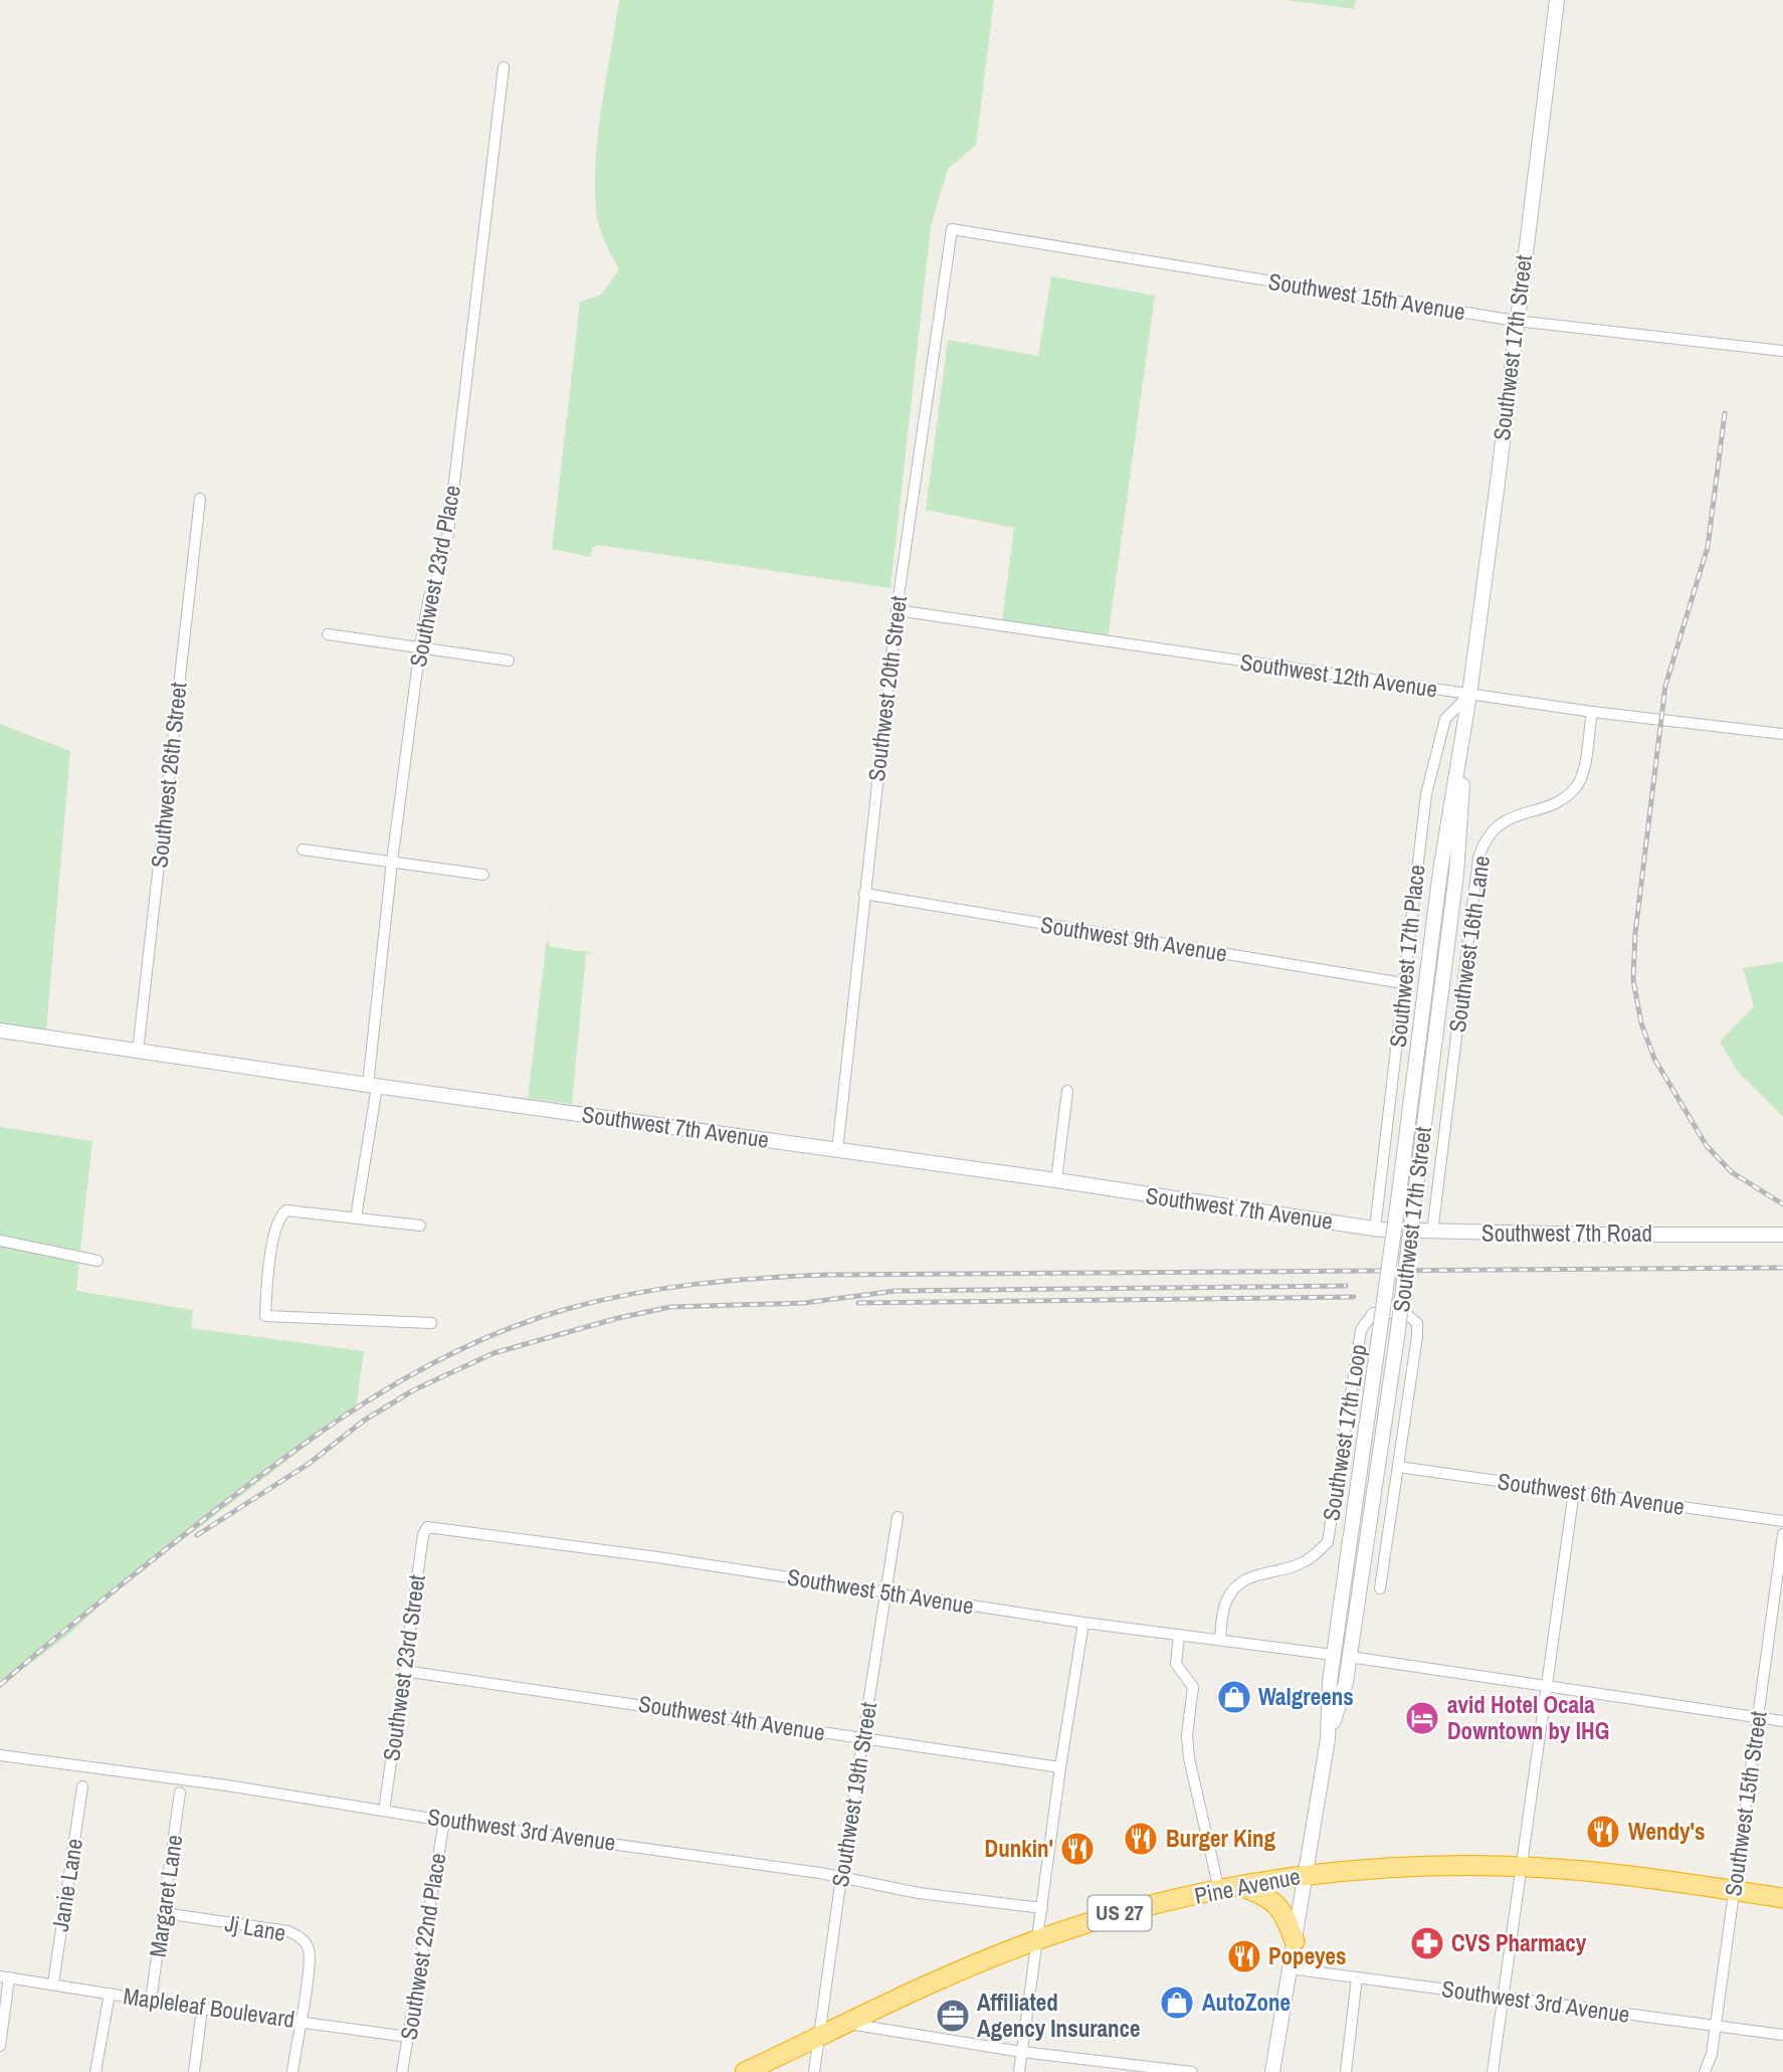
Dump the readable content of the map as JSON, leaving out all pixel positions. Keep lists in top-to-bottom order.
{
  "streets": {
    "highway": ["Pine Avenue", "US 27"],
    "main road": ["Southwest 17th Street", "Southwest 7th Avenue", "Southwest 7th Road"],
    "street": [
      "Southwest 15th Avenue",
      "Southwest 23rd Place",
      "Southwest 12th Avenue",
      "Southwest 20th Street",
      "Southwest 26th Street",
      "Southwest 9th Avenue",
      "Southwest 16th Lane",
      "Southwest 17th Place",
      "Southwest 17th Loop",
      "Southwest 6th Avenue",
      "Southwest 5th Avenue",
      "Southwest 23rd Street",
      "Southwest 4th Avenue",
      "Southwest 19th Street",
      "Southwest 15th Street",
      "Southwest 3rd Avenue",
      "Janie Lane",
      "Margaret Lane",
      "Jj Lane",
      "Southwest 22nd Place",
      "Mapleleaf Boulevard"
    ]
  },
  "crossings": [
    ["Southwest 15th Avenue", "Southwest 17th Street"],
    ["Southwest 15th Avenue", "Southwest 20th Street"],
    ["Southwest 17th Street", "Southwest 12th Avenue"],
    ["Southwest 17th Street", "Southwest 17th Place"],
    ["Southwest 17th Street", "Southwest 5th Avenue"],
    ["Southwest 17th Street", "Southwest 3rd Avenue"],
    ["Southwest 17th Street", "Pine Avenue"],
    ["Southwest 23rd Place", "Southwest 7th Avenue"],
    ["Southwest 12th Avenue", "Southwest 20th Street"],
    ["Southwest 12th Avenue", "Southwest 16th Lane"],
    ["Southwest 12th Avenue", "Southwest 17th Place"],
    ["Southwest 20th Street", "Southwest 9th Avenue"],
    ["Southwest 20th Street", "Southwest 7th Avenue"],
    ["Southwest 26th Street", "Southwest 7th Avenue"],
    ["Southwest 9th Avenue", "Southwest 17th Place"],
    ["Southwest 16th Lane", "Southwest 7th Road"],
    ["Southwest 17th Place", "Southwest 7th Road"],
    ["Southwest 7th Avenue", "Southwest 7th Road"],
    ["Southwest 17th Loop", "Southwest 6th Avenue"],
    ["Southwest 17th Loop", "Southwest 5th Avenue"],
    ["Southwest 5th Avenue", "Southwest 23rd Street"],
    ["Southwest 5th Avenue", "Southwest 19th Street"],
    ["Southwest 23rd Street", "Southwest 4th Avenue"],
    ["Southwest 23rd Street", "Southwest 3rd Avenue"],
    ["Southwest 4th Avenue", "Southwest 19th Street"],
    ["Southwest 19th Street", "Southwest 3rd Avenue"],
    ["Southwest 19th Street", "Pine Avenue"],
    ["Southwest 15th Street", "Southwest 3rd Avenue"],
    ["Southwest 15th Street", "Pine Avenue"],
    ["Southwest 3rd Avenue", "Southwest 22nd Place"],
    ["Janie Lane", "Mapleleaf Boulevard"],
    ["Margaret Lane", "Jj Lane"],
    ["Margaret Lane", "Mapleleaf Boulevard"],
    ["Jj Lane", "Mapleleaf Boulevard"],
    ["Southwest 22nd Place", "Mapleleaf Boulevard"]
  ],
  "places": {
    "shop": ["Walgreens", "AutoZone"],
    "hotel": ["avid Hotel Ocala Downtown by IHG"],
    "restaurant": [
      "Wendy's",
      "Burger King",
      "Dunkin'",
      "Popeyes"
    ],
    "pharmacy": ["CVS Pharmacy"],
    "office": ["Affiliated Agency Insurance"]
  }
}
